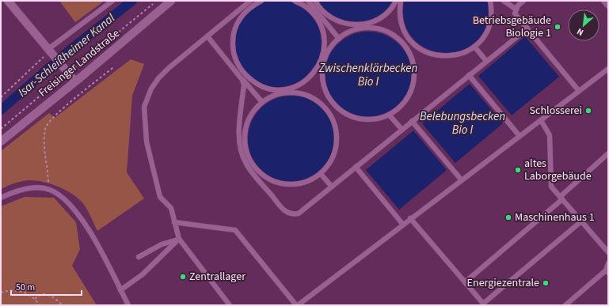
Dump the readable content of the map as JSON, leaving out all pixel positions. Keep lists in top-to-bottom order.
{
  "streets": {
    "main road": ["Freisinger Landstraße"]
  },
  "water": ["Isar-Schleißheimer Kanal", "Zwischenklärbecken Bio I", "Belebungsbecken Bio I"],
  "places": [
    "Betriebsgebäude Biologie 1",
    "Schlosserei",
    "altes Laborgebäude",
    "Maschinenhaus 1",
    "Zentrallager",
    "Energiezentrale"
  ],
  "scale_bar": "50 m",
  "north": "bottom left"
}
